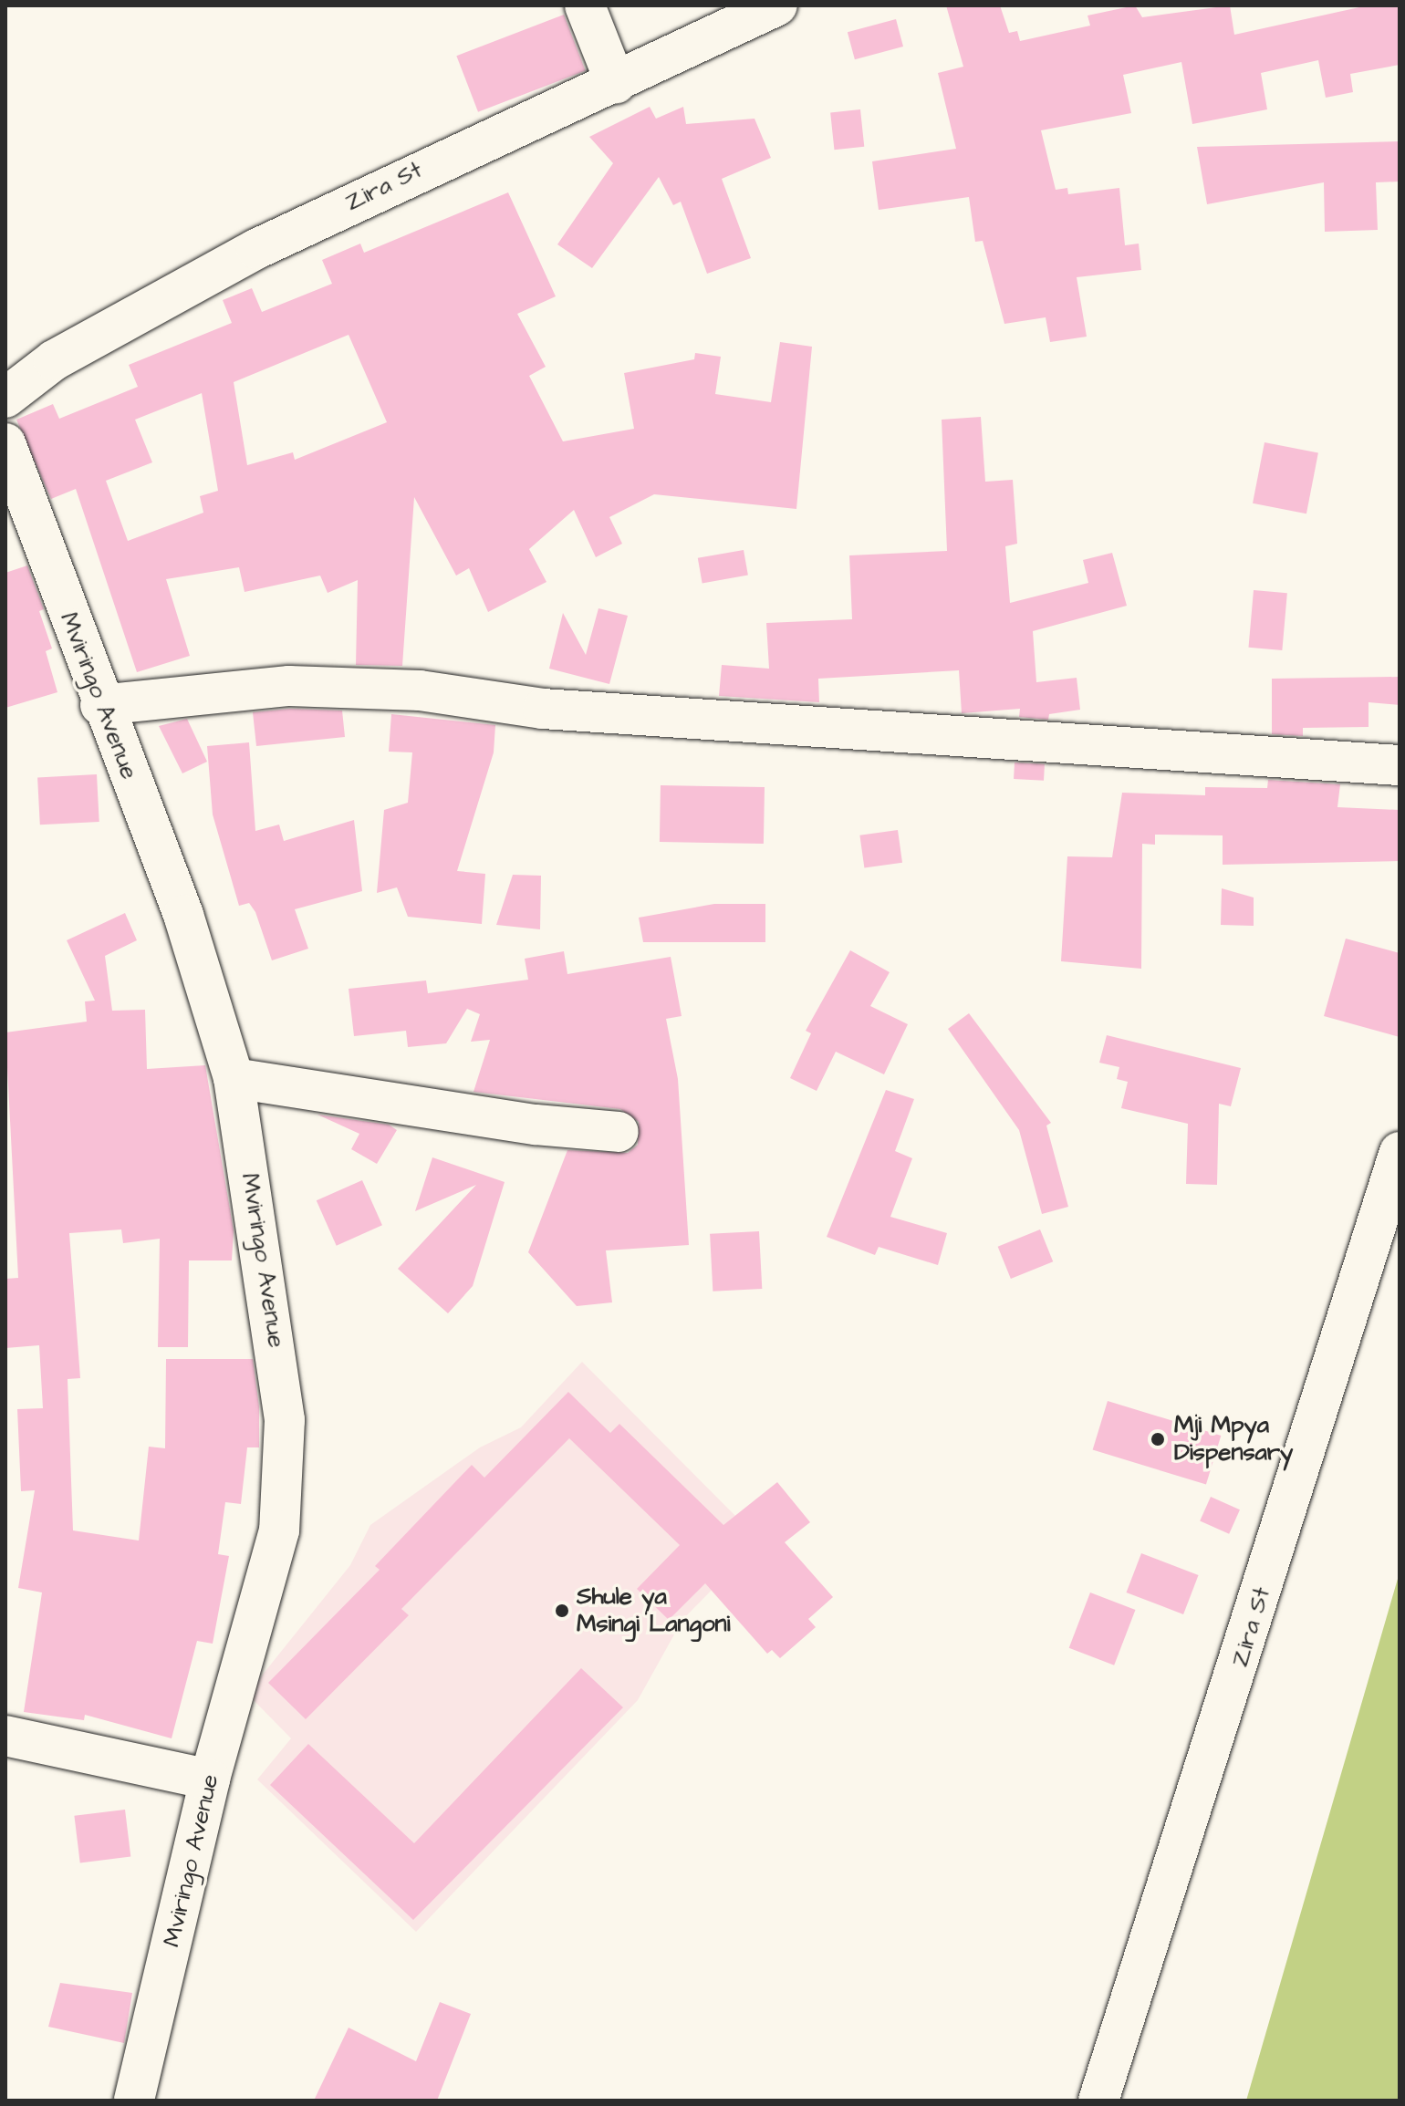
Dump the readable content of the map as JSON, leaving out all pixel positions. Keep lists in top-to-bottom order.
{
  "streets": {
    "street": ["Zira St", "Mviringo Avenue"]
  },
  "places": ["Mji Mpya Dispensary", "Shule ya Msingi Langoni"]
}
